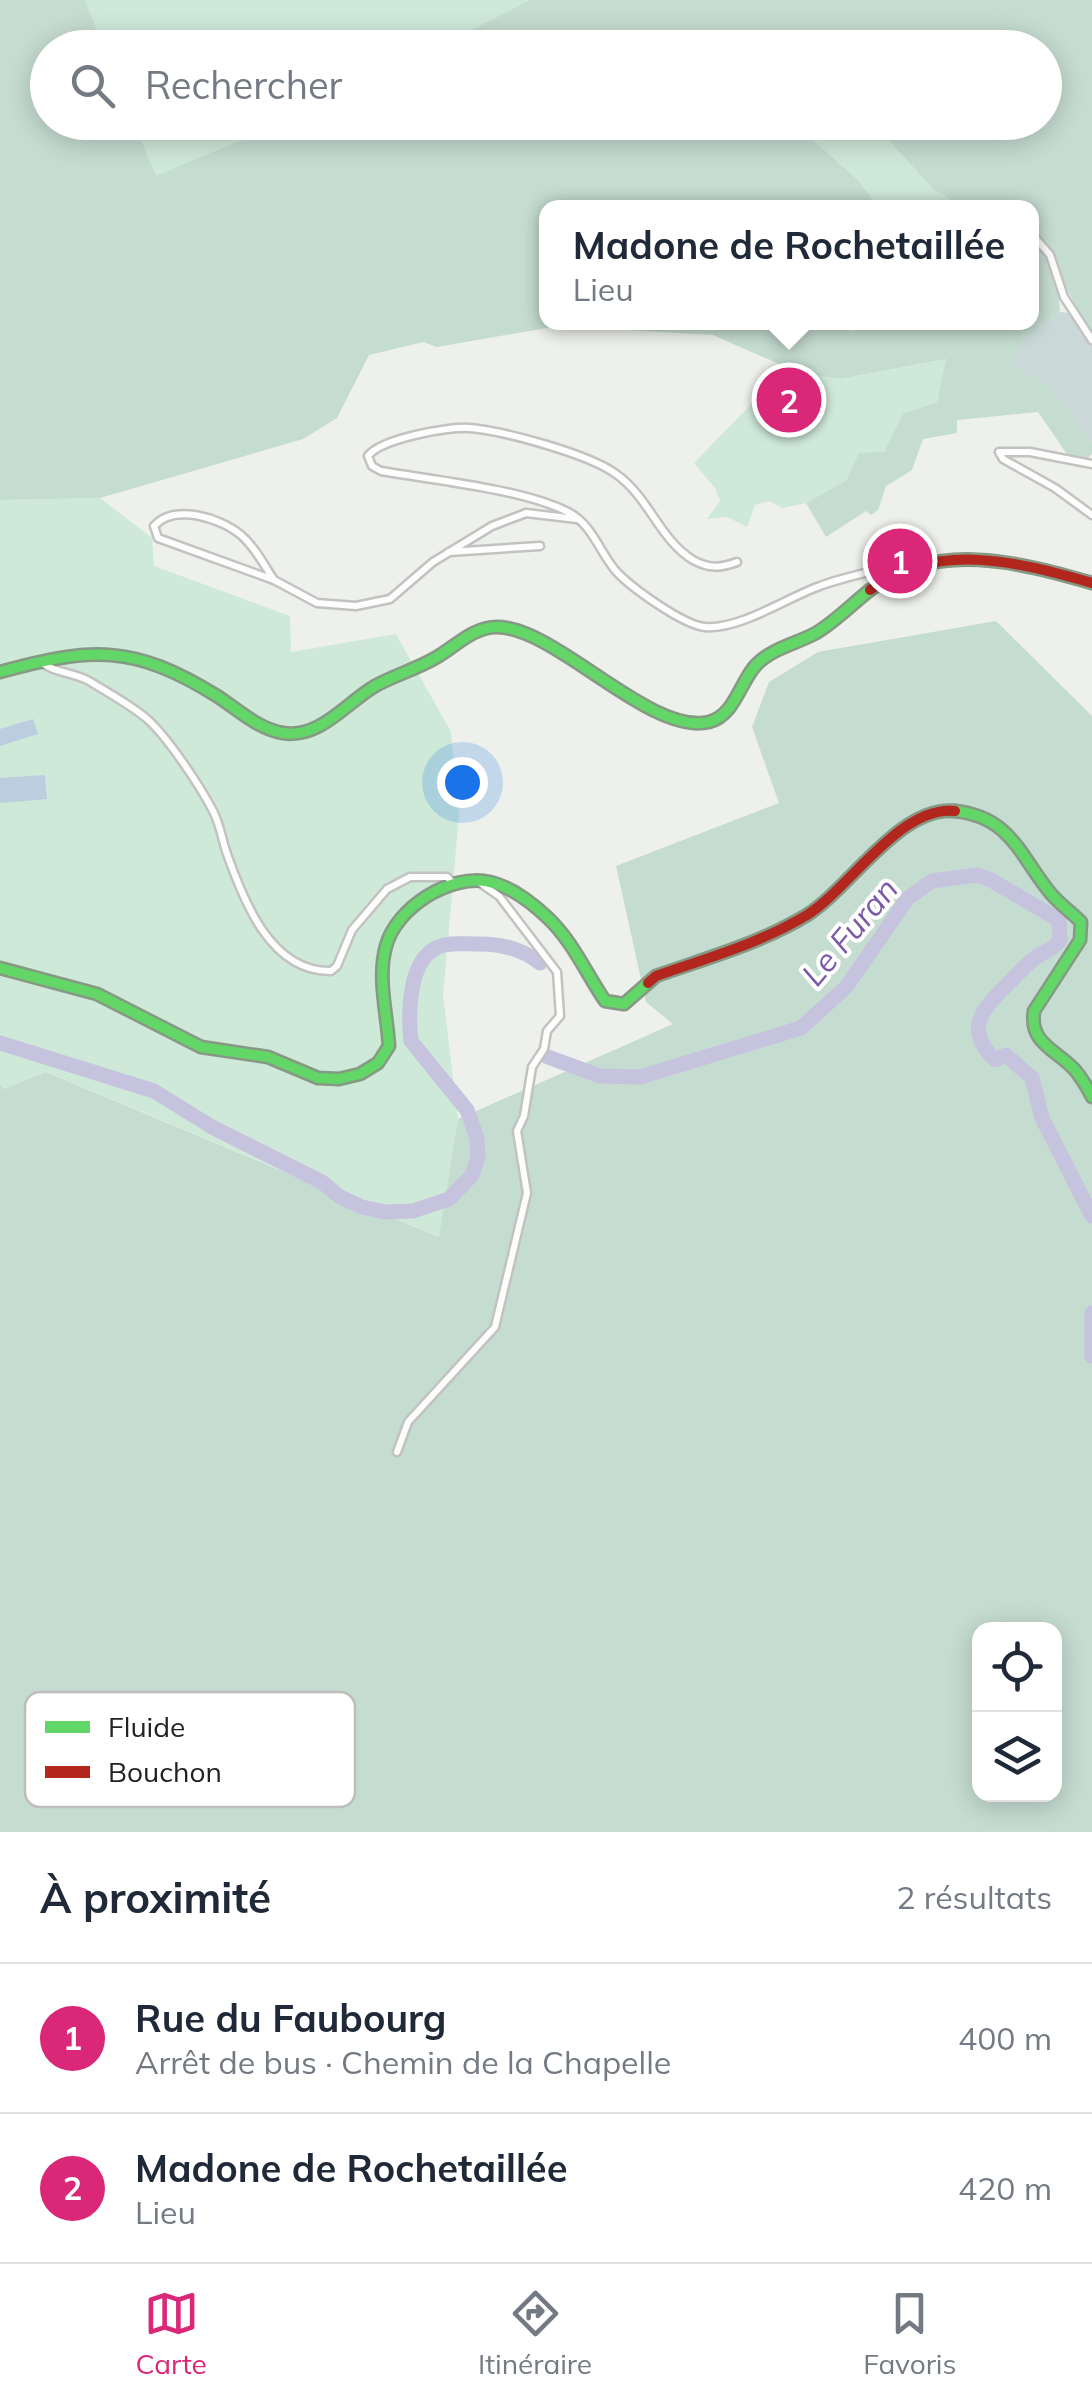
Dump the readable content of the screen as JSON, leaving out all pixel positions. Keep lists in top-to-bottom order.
{
  "water": ["Le Furan"],
  "legend": ["Fluide", "Bouchon"],
  "page": {
    "search": "Rechercher",
    "popup": ["Madone de Rochetaillée", "Lieu"],
    "pins": ["2", "1"],
    "heading": ["À proximité", "2 résultats"],
    "list": [
      {
        "mark": "1",
        "name": "Rue du Faubourg",
        "note": "Arrêt de bus · Chemin de la Chapelle",
        "value": "400 m"
      },
      {
        "mark": "2",
        "name": "Madone de Rochetaillée",
        "note": "Lieu",
        "value": "420 m"
      }
    ],
    "nav": ["Carte", "Itinéraire", "Favoris"]
  }
}
